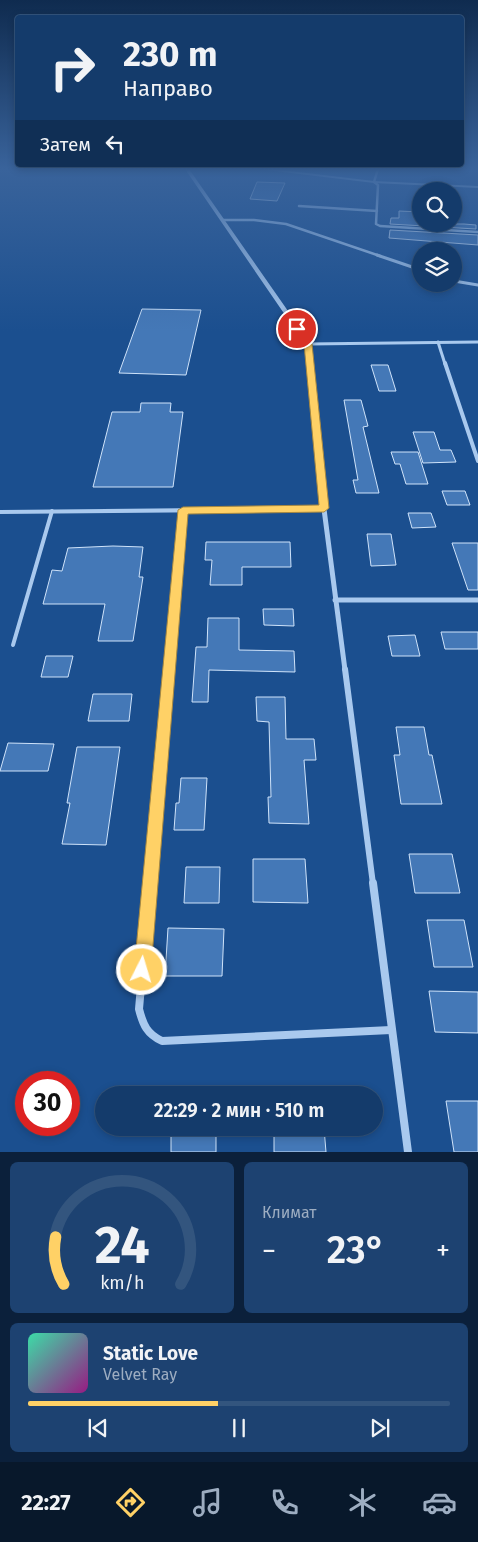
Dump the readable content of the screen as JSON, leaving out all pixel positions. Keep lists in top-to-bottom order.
{
  "page": {
    "turn": ["230 m", "Направо"],
    "then": "Затем",
    "limit": "30",
    "trip": "22:29 · 2 мин · 510 m",
    "tile": "Климат",
    "heat": ["−", "23°", "+"],
    "song": ["Static Love", "Velvet Ray"],
    "tabs": "22:27",
    "gauge": ["24", "km/h"]
  }
}
